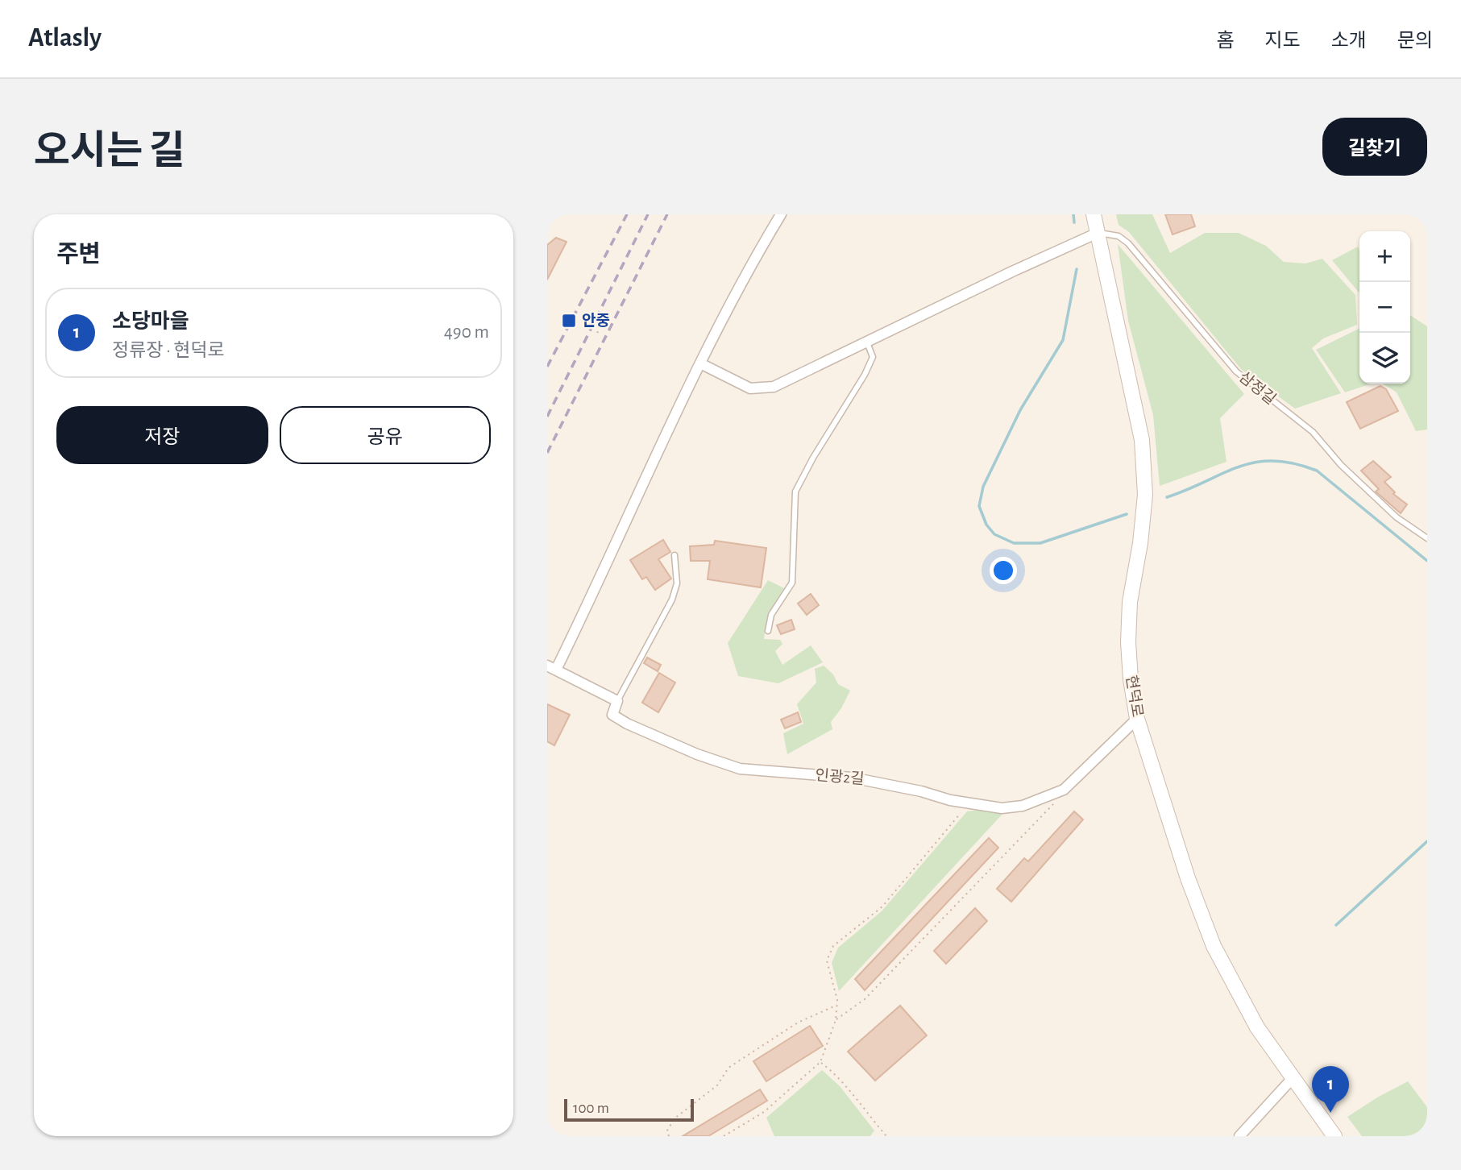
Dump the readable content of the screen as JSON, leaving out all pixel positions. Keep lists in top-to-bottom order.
{
  "streets": {
    "main road": ["현덕로"],
    "street": ["인광2길"],
    "lane": ["삼정길"]
  },
  "crossings": [
    ["삼정길", "현덕로"],
    ["현덕로", "인광2길"]
  ],
  "places": {
    "transit": ["안중"]
  },
  "scale_bar": "100 m",
  "page": {
    "header": "Atlasly",
    "nav": [
      "홈",
      "지도",
      "소개",
      "문의"
    ],
    "title": "오시는 길",
    "buttons": [
      "길찾기",
      ["저장", "공유"]
    ],
    "heading": "주변",
    "map_buttons": ["+", "−"],
    "list": [
      {
        "mark": "1",
        "name": "소당마을",
        "note": "정류장 · 현덕로",
        "value": "490 m"
      }
    ],
    "pins": "1",
    "scale": "100 m"
  }
}
